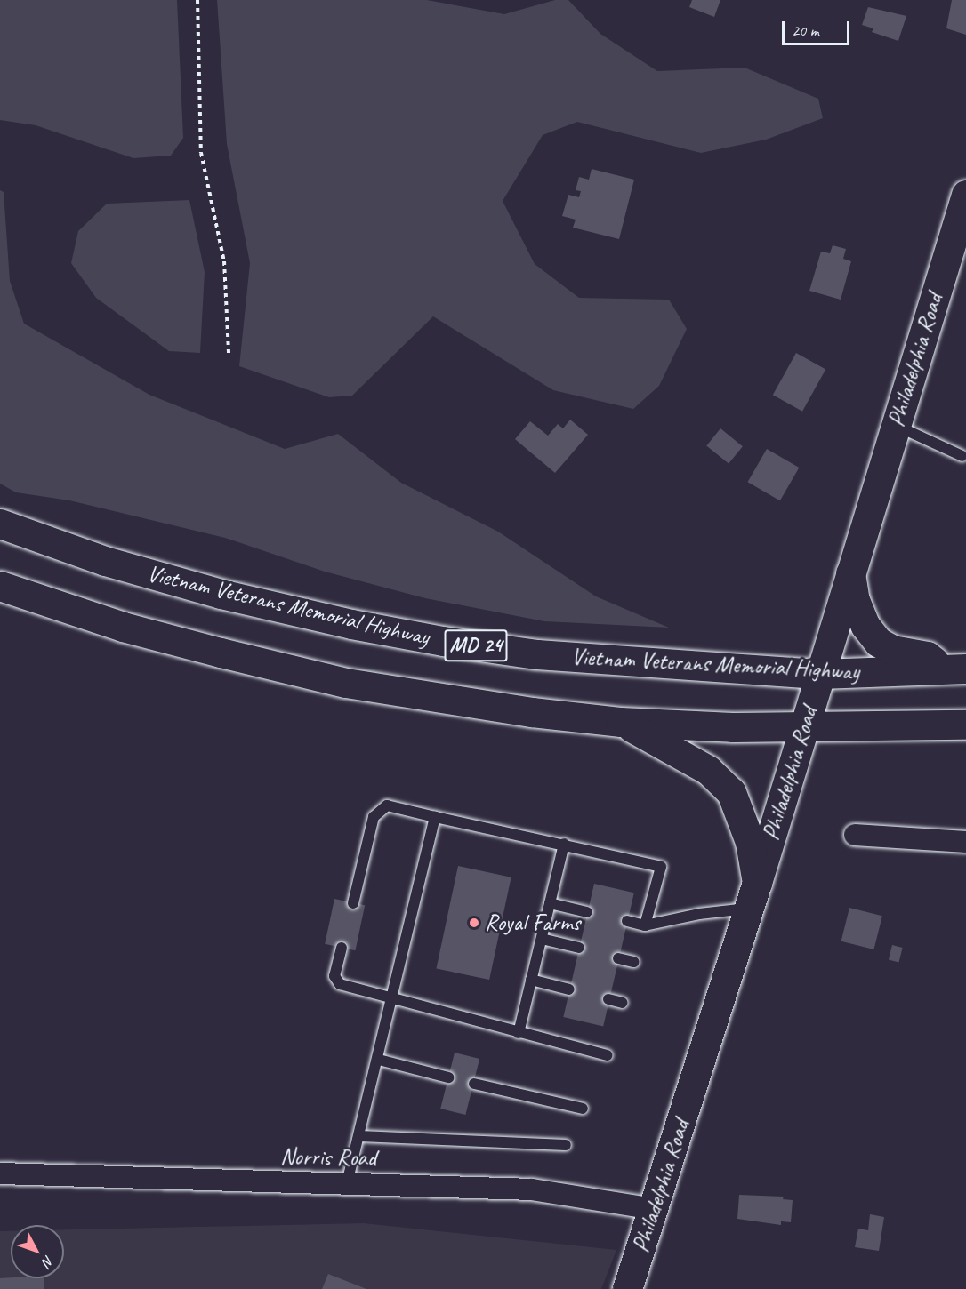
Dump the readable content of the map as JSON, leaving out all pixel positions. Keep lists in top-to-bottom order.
{
  "streets": {
    "main road": ["Philadelphia Road", "Vietnam Veterans Memorial Highway", "MD 24"],
    "street": ["Norris Road"]
  },
  "crossings": [
    ["Philadelphia Road", "Vietnam Veterans Memorial Highway"],
    ["Philadelphia Road", "MD 24"],
    ["Philadelphia Road", "Norris Road"]
  ],
  "places": ["Royal Farms"],
  "scale_bar": "20 m",
  "north": "bottom right"
}
